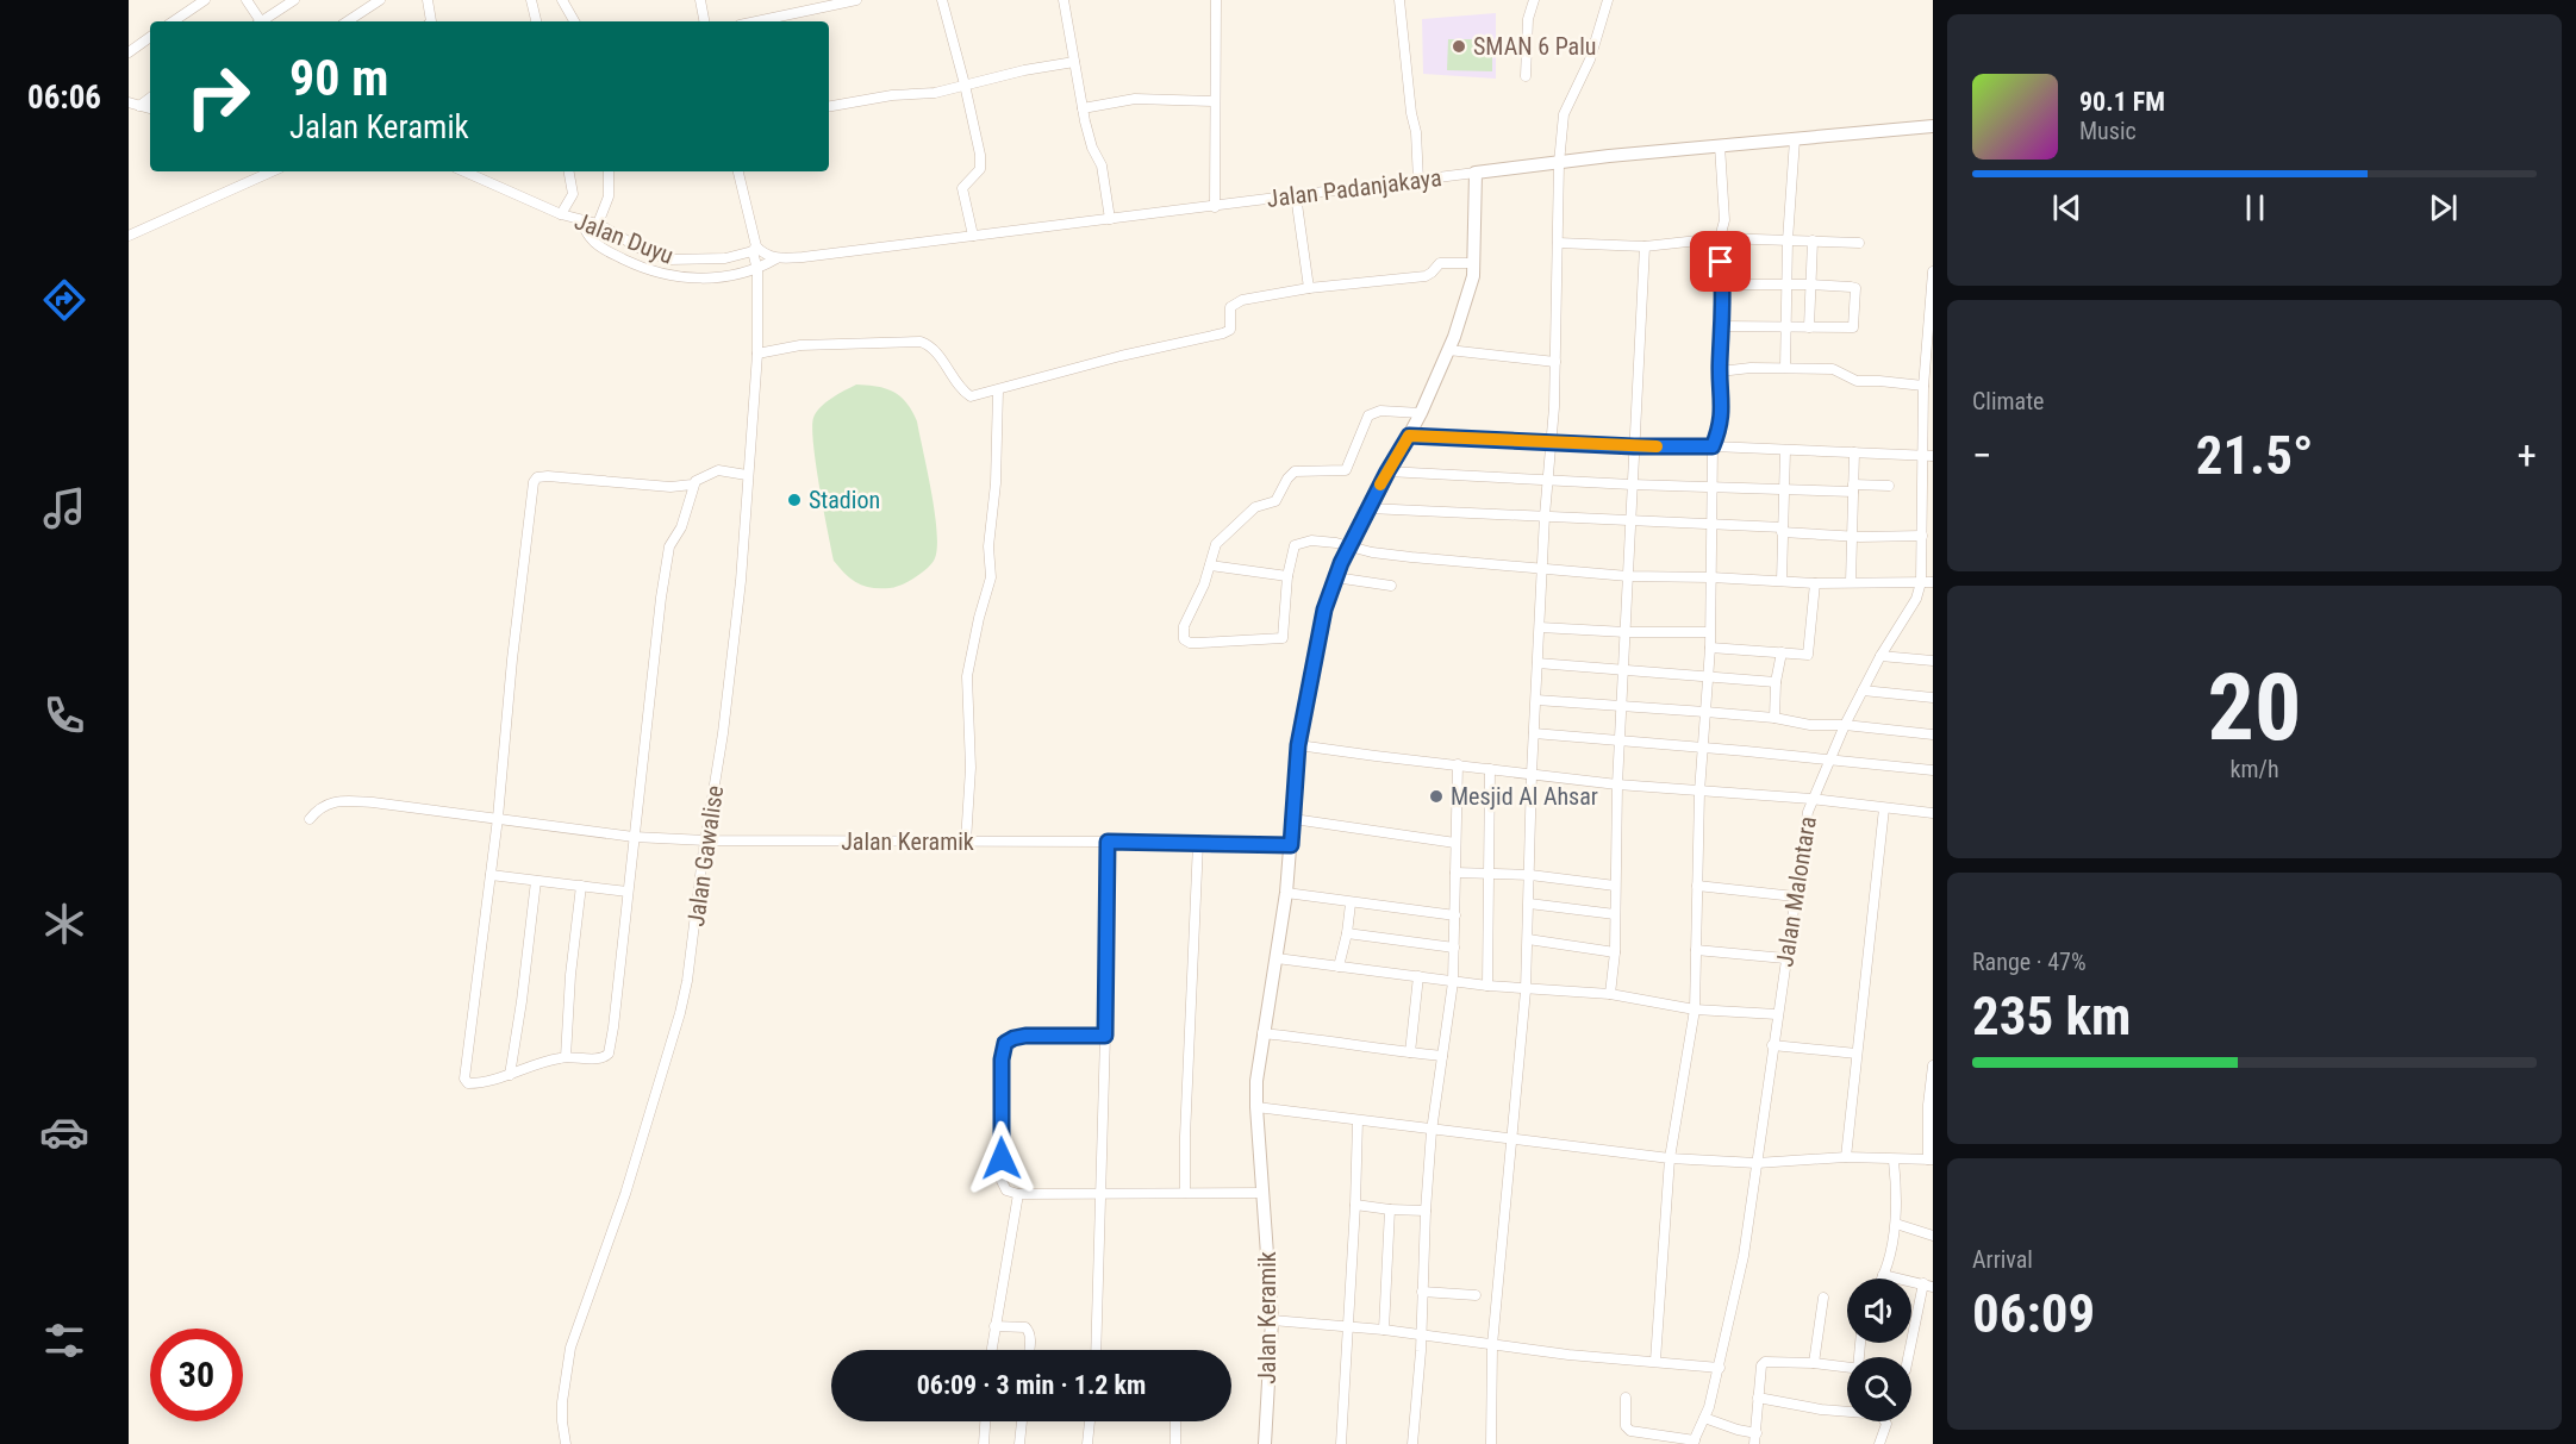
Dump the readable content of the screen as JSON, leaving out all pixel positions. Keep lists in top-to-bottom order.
{
  "streets": {
    "street": [
      "Jalan Padanjakaya",
      "Jalan Duyu",
      "Jalan Keramik",
      "Jalan Gawalise",
      "Jalan Malontara"
    ]
  },
  "crossings": [
    ["Jalan Padanjakaya", "Jalan Keramik"],
    ["Jalan Duyu", "Jalan Gawalise"],
    ["Jalan Keramik", "Jalan Gawalise"]
  ],
  "places": ["SMAN 6 Palu", "Stadion", "Mesjid Al Ahsar"],
  "page": {
    "tabs": "06:06",
    "turn": ["90 m", "Jalan Keramik"],
    "song": ["90.1 FM", "Music"],
    "tile": [
      "Climate",
      ["20", "km/h"],
      ["Range · 47%", "235 km"],
      ["Arrival", "06:09"]
    ],
    "heat": ["−", "21.5°", "+"],
    "limit": "30",
    "trip": "06:09 · 3 min · 1.2 km"
  }
}
